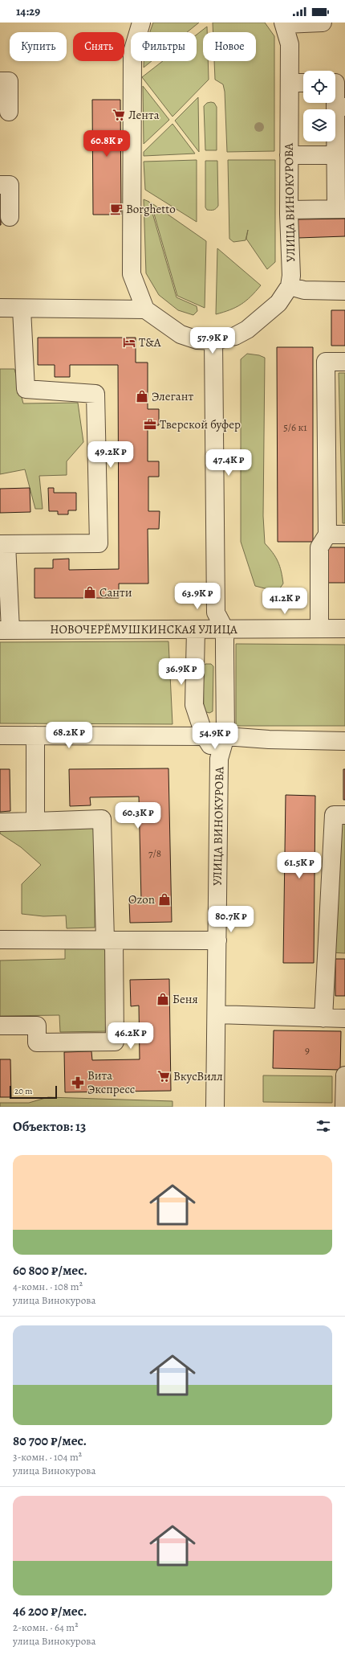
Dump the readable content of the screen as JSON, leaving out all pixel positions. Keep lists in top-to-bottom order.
{
  "streets": {
    "street": ["УЛИЦА ВИНОКУРОВА", "НОВОЧЕРЁМУШКИНСКАЯ УЛИЦА"]
  },
  "crossings": [
    ["УЛИЦА ВИНОКУРОВА", "НОВОЧЕРЁМУШКИНСКАЯ УЛИЦА"]
  ],
  "places": {
    "supermarket": ["Лента", "ВкусВилл"],
    "cafe": ["Borghetto"],
    "hotel": ["T&A"],
    "shop": [
      "Элегант",
      "Санти",
      "Ozon",
      "Беня"
    ],
    "office": ["Тверской буфер"],
    "pharmacy": ["Вита Экспресс"]
  },
  "house_numbers": ["5/6 к1", "7/8", "9"],
  "scale_bar": "20 m",
  "page": {
    "status": "14:29",
    "chip": [
      "Купить",
      "Снять",
      "Фильтры",
      "Новое"
    ],
    "price": [
      "60.8K ₽",
      "57.9K ₽",
      "49.2K ₽",
      "47.4K ₽",
      "63.9K ₽",
      "41.2K ₽",
      "36.9K ₽",
      "68.2K ₽",
      "54.9K ₽",
      "60.3K ₽",
      "61.5K ₽",
      "80.7K ₽",
      "46.2K ₽"
    ],
    "scale": "20 m",
    "heading": "Объектов: 13",
    "list": [
      {
        "name": "60 800 ₽/мес.",
        "note": "4-комн. · 108 m² · улица Винокурова"
      },
      {
        "name": "80 700 ₽/мес.",
        "note": "3-комн. · 104 m² · улица Винокурова"
      },
      {
        "name": "46 200 ₽/мес.",
        "note": "2-комн. · 64 m² · улица Винокурова"
      }
    ]
  }
}
